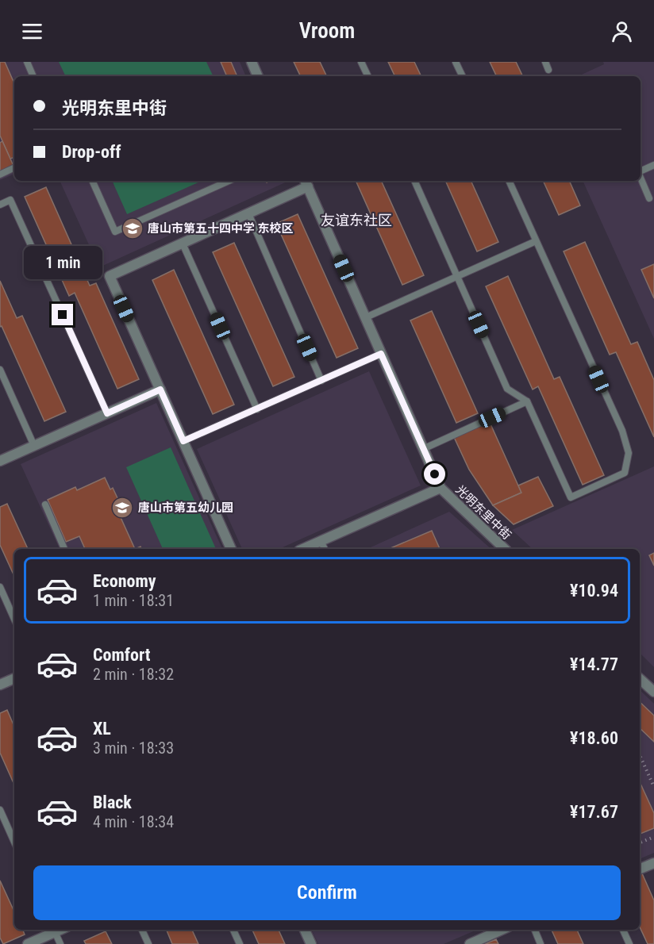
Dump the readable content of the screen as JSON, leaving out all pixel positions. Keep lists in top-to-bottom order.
{
  "streets": {
    "street": ["光明东里中街"]
  },
  "districts": ["友谊东社区"],
  "places": {
    "school or university": ["唐山市第五十四中学 东校区", "唐山市第五幼儿园"]
  },
  "page": {
    "header": "Vroom",
    "banner": ["光明东里中街", "Drop-off"],
    "bubble": "1 min",
    "list": [
      {
        "name": "Economy",
        "note": "1 min · 18:31",
        "value": "¥10.94"
      },
      {
        "name": "Comfort",
        "note": "2 min · 18:32",
        "value": "¥14.77"
      },
      {
        "name": "XL",
        "note": "3 min · 18:33",
        "value": "¥18.60"
      },
      {
        "name": "Black",
        "note": "4 min · 18:34",
        "value": "¥17.67"
      }
    ],
    "buttons": "Confirm"
  }
}
